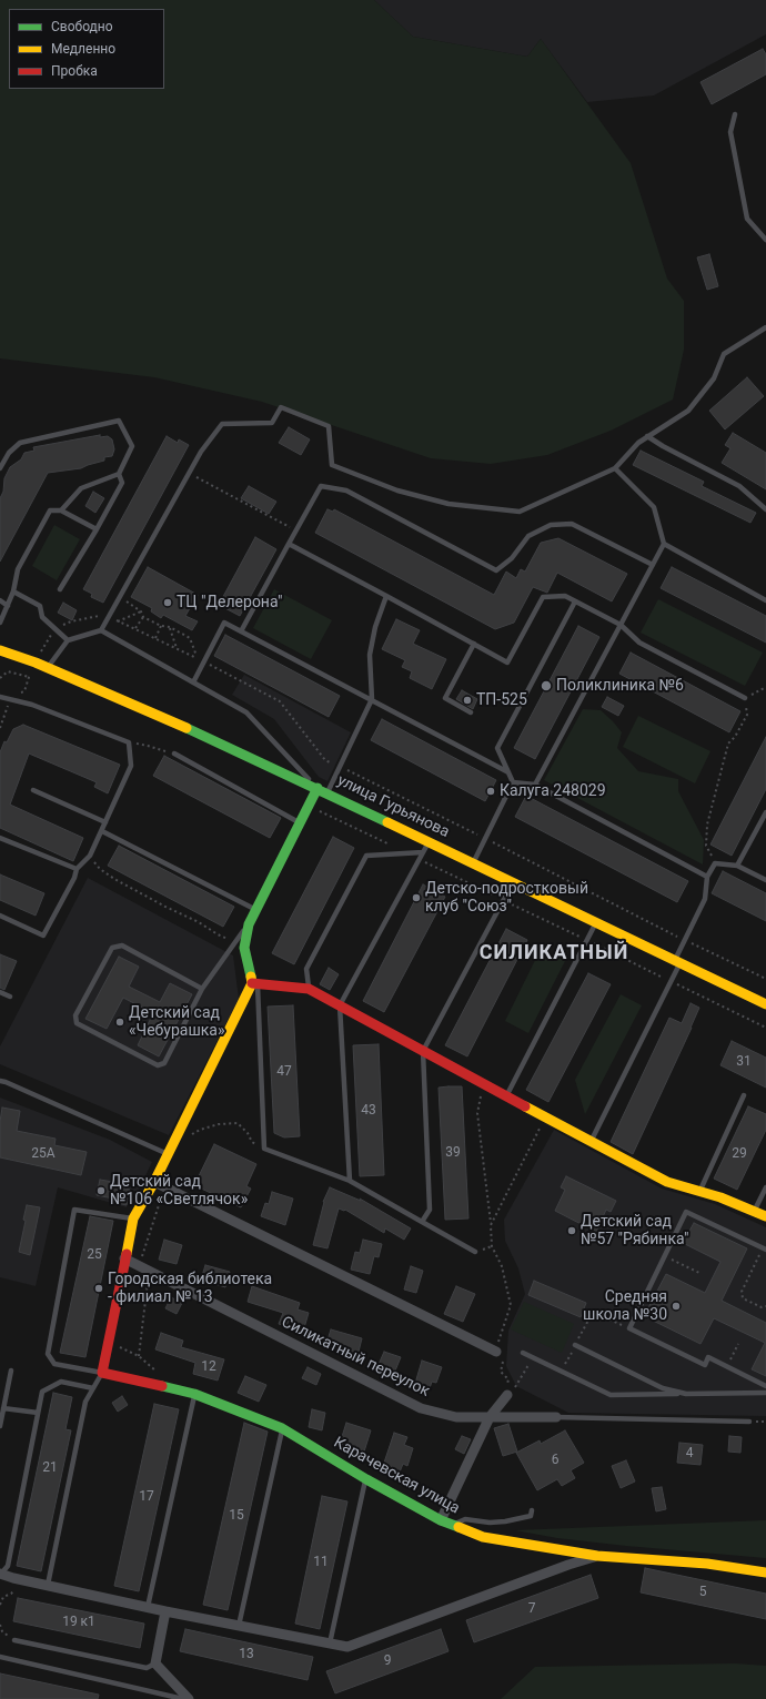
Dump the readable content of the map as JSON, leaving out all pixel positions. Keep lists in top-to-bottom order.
{
  "streets": {
    "street": ["улица Гурьянова", "Силикатный переулок", "Карачевская улица"]
  },
  "districts": ["СИЛИКАТНЫЙ"],
  "places": [
    "ТЦ \"Делерона\"",
    "Поликлиника №6",
    "ТП-525",
    "Калуга 248029",
    "Детско-подростковый клуб \"Союз\"",
    "Детский сад «Чебурашка»",
    "Детский сад №106 «Светлячок»",
    "Детский сад №57 \"Рябинка\"",
    "Городская библиотека - филиал № 13",
    "Средняя школа №30"
  ],
  "house_numbers": [
    "31",
    "47",
    "43",
    "39",
    "25А",
    "29",
    "25",
    "12",
    "4",
    "6",
    "21",
    "17",
    "15",
    "11",
    "5",
    "7",
    "19 к1",
    "13",
    "9"
  ],
  "legend": ["Свободно", "Медленно", "Пробка"]
}
